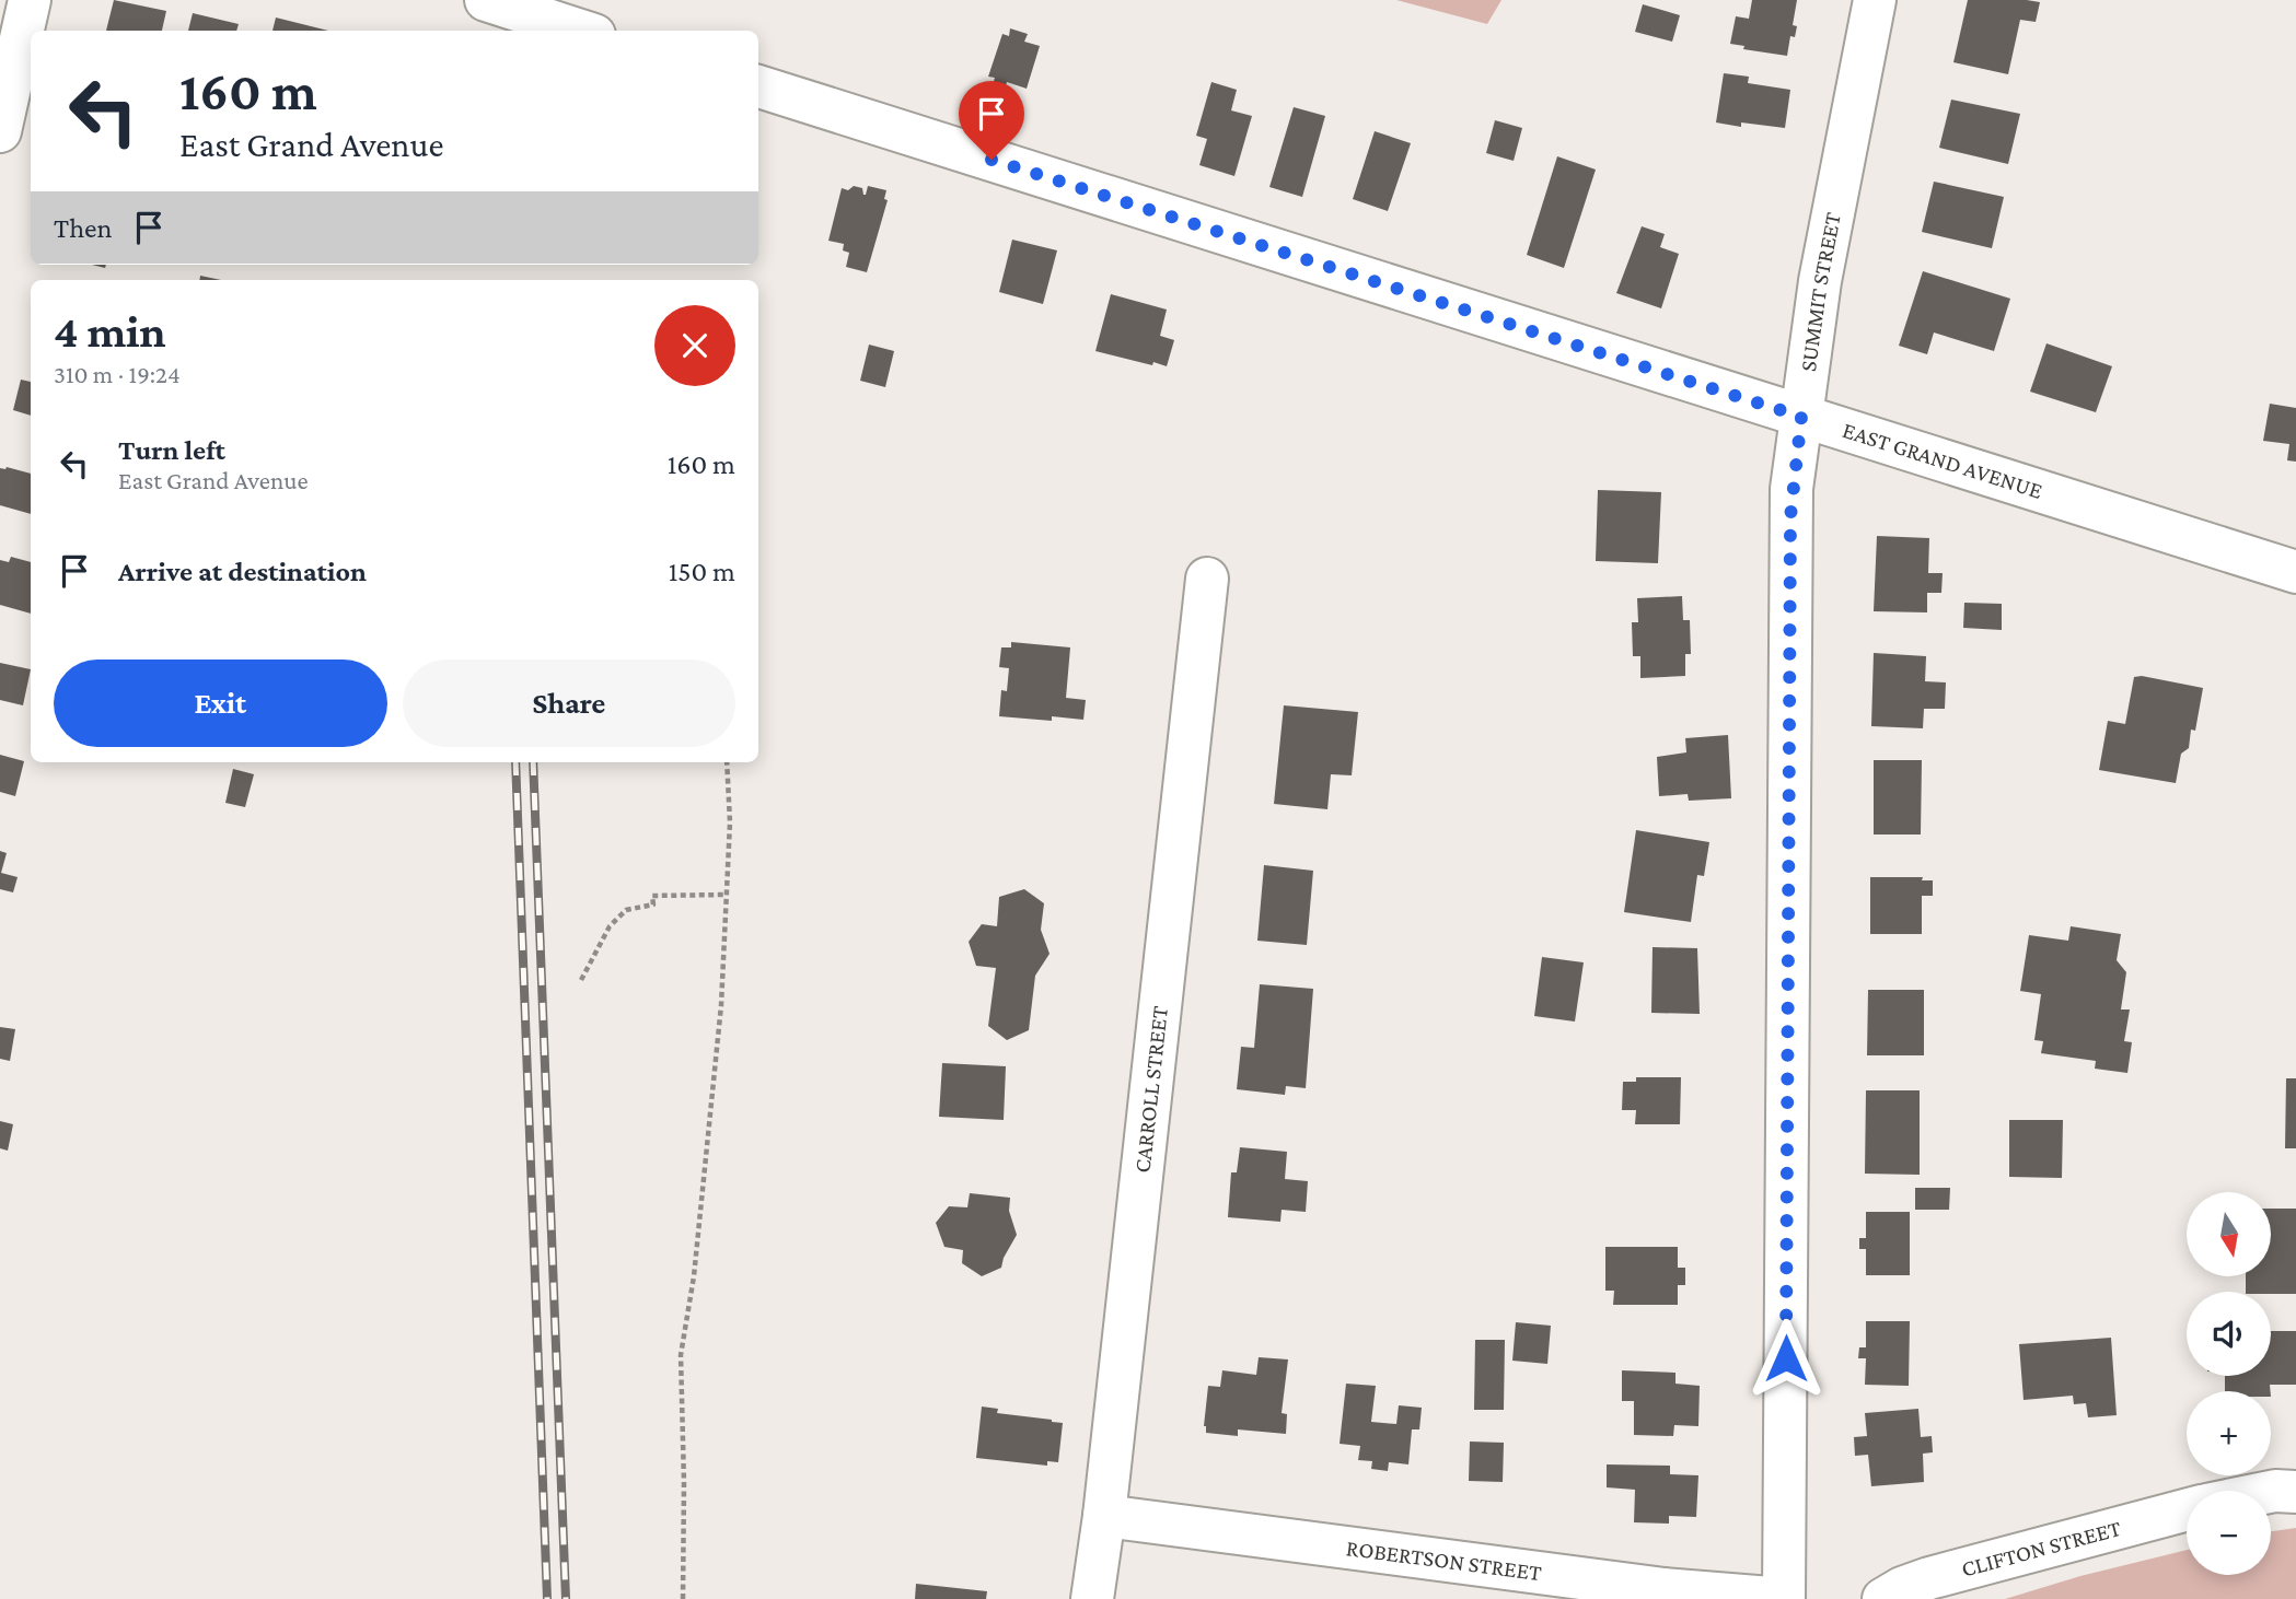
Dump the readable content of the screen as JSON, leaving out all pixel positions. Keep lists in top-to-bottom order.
{
  "streets": {
    "street": [
      "SUMMIT STREET",
      "EAST GRAND AVENUE",
      "CARROLL STREET",
      "CLIFTON STREET",
      "ROBERTSON STREET"
    ]
  },
  "crossings": [
    ["SUMMIT STREET", "EAST GRAND AVENUE"],
    ["SUMMIT STREET", "ROBERTSON STREET"],
    ["CARROLL STREET", "ROBERTSON STREET"]
  ],
  "north": "bottom",
  "page": {
    "turn": ["160 m", "East Grand Avenue"],
    "then": "Then",
    "heading": ["4 min", "310 m · 19:24"],
    "list": [
      {
        "name": "Turn left",
        "note": "East Grand Avenue",
        "value": "160 m"
      },
      {
        "name": "Arrive at destination",
        "value": "150 m"
      }
    ],
    "buttons": ["Exit", "Share"],
    "map_buttons": ["+", "−"]
  }
}
